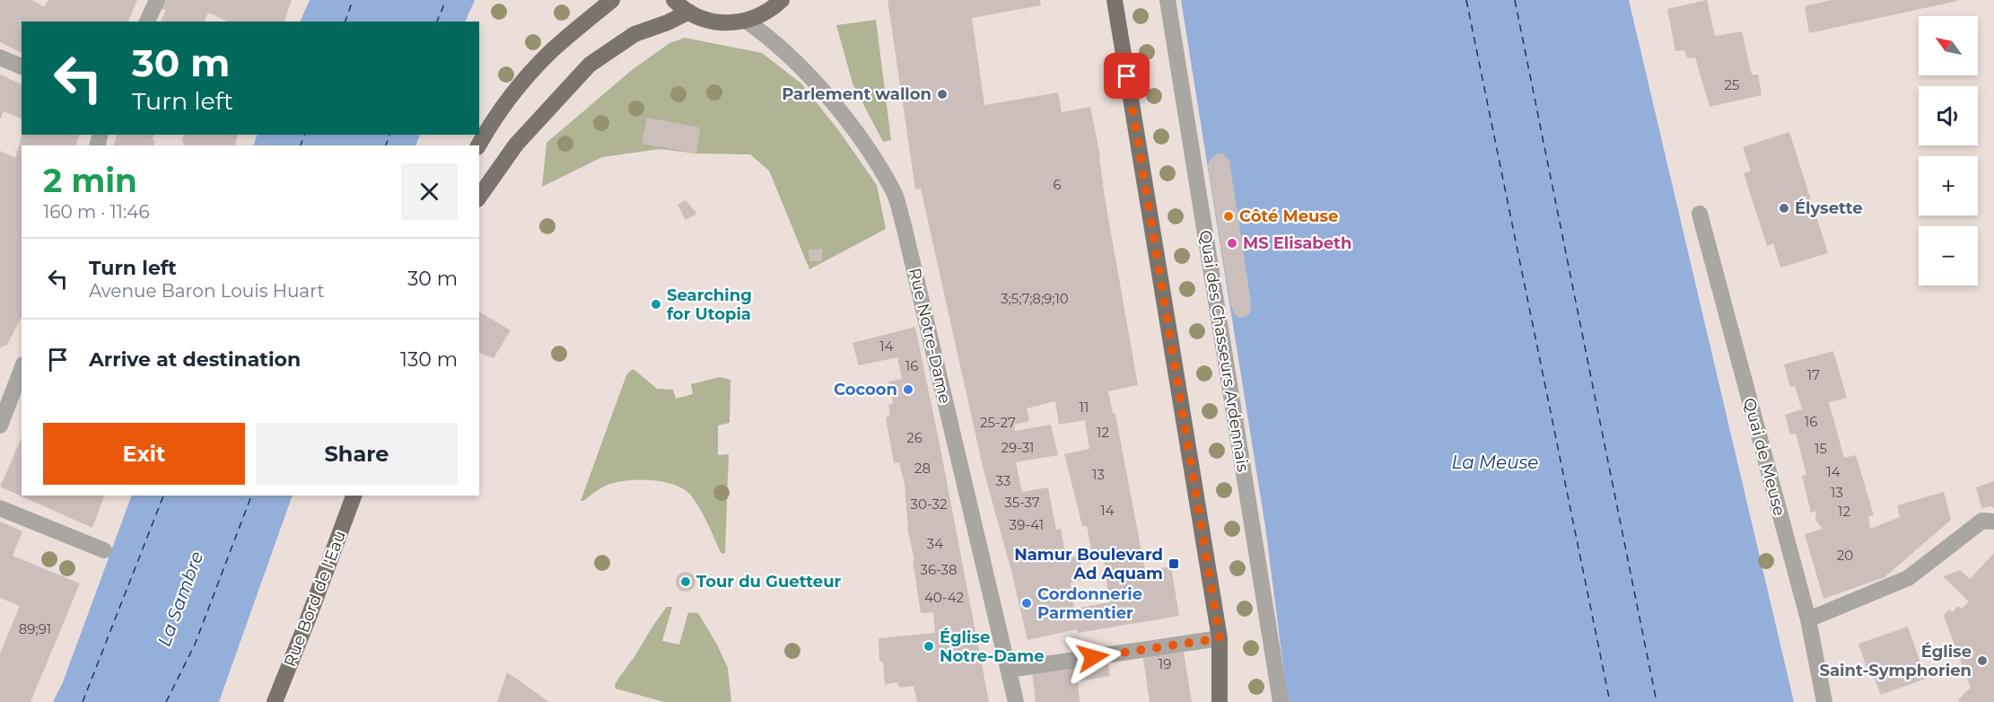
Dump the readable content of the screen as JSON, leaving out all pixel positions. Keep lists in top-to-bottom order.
{
  "streets": {
    "main road": ["Rue Bord de l'Eau"],
    "street": ["Rue Notre-Dame", "Quai des Chasseurs Ardennais", "Quai de Meuse"]
  },
  "water": ["La Meuse", "La Sambre"],
  "places": {
    "other": [
      "Parlement wallon",
      "Élysette",
      "Côté Meuse",
      "MS Elisabeth",
      "Searching for Utopia",
      "Cocoon",
      "Tour du Guetteur",
      "Cordonnerie Parmentier",
      "Église Notre-Dame",
      "Église Saint-Symphorien"
    ],
    "transit": ["Namur Boulevard Ad Aquam"]
  },
  "house_numbers": [
    "25",
    "6",
    "3;5;7;8;9;10",
    "14",
    "16",
    "17",
    "11",
    "16",
    "25-27",
    "12",
    "26",
    "29-31",
    "15",
    "28",
    "14",
    "13",
    "33",
    "13",
    "35-37",
    "30-32",
    "14",
    "12",
    "39-41",
    "34",
    "20",
    "36-38",
    "40-42",
    "89;91",
    "19"
  ],
  "north": "top left",
  "page": {
    "map_buttons": ["+", "−"],
    "turn": ["30 m", "Turn left"],
    "heading": ["2 min", "160 m · 11:46"],
    "list": [
      {
        "name": "Turn left",
        "note": "Avenue Baron Louis Huart",
        "value": "30 m"
      },
      {
        "name": "Arrive at destination",
        "value": "130 m"
      }
    ],
    "buttons": ["Exit", "Share"]
  }
}
